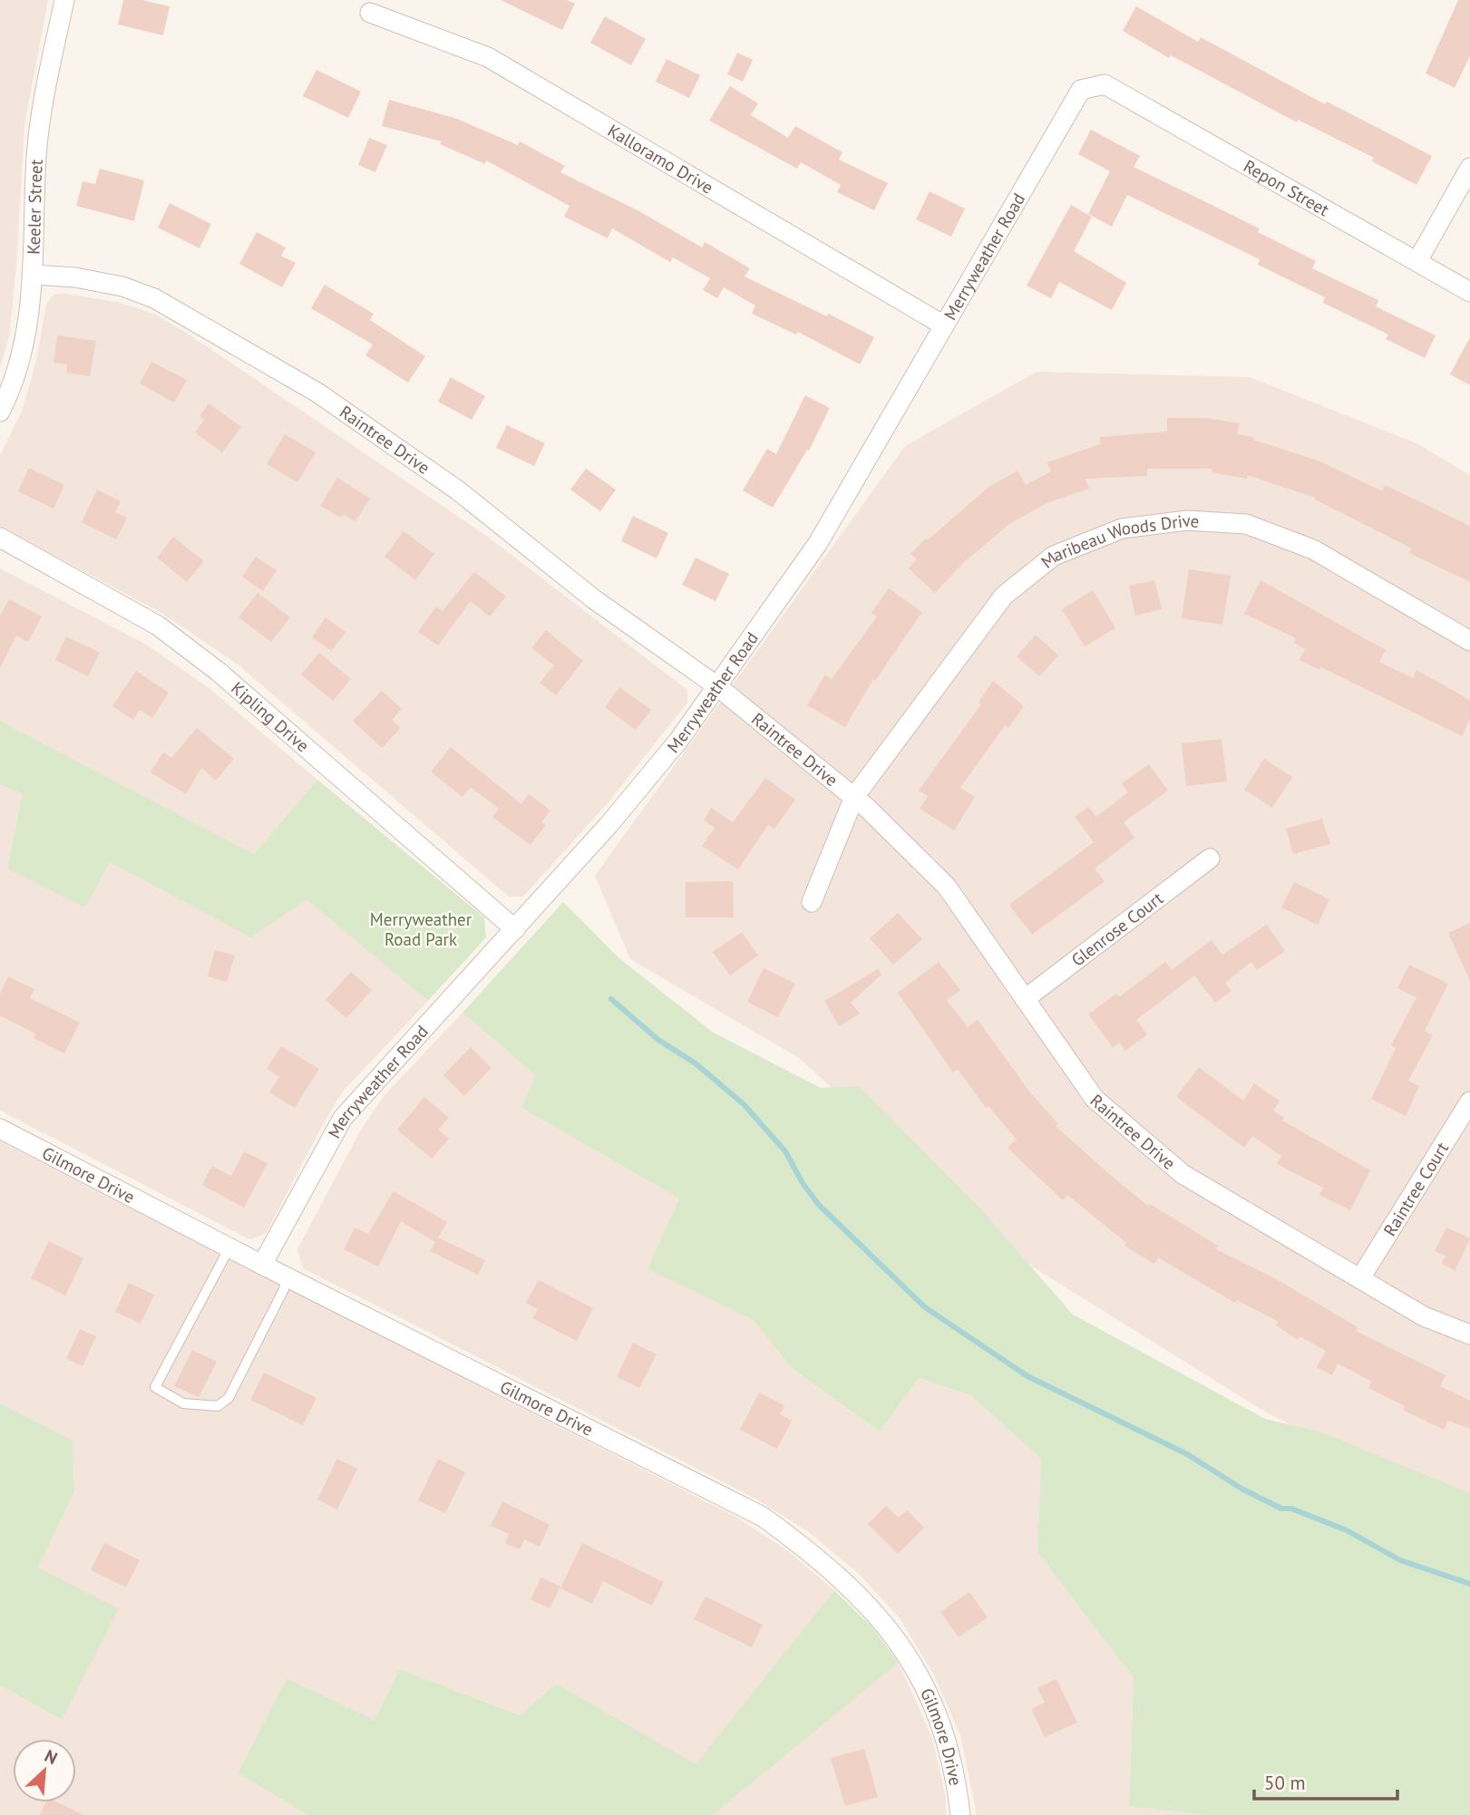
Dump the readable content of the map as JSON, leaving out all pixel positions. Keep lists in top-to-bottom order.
{
  "streets": {
    "street": [
      "Kalloramo Drive",
      "Repon Street",
      "Keeler Street",
      "Merryweather Road",
      "Raintree Drive",
      "Maribeau Woods Drive",
      "Kipling Drive",
      "Glenrose Court",
      "Gilmore Drive",
      "Raintree Court"
    ]
  },
  "crossings": [
    ["Kalloramo Drive", "Merryweather Road"],
    ["Repon Street", "Merryweather Road"],
    ["Keeler Street", "Raintree Drive"],
    ["Merryweather Road", "Raintree Drive"],
    ["Merryweather Road", "Kipling Drive"],
    ["Merryweather Road", "Gilmore Drive"],
    ["Raintree Drive", "Maribeau Woods Drive"],
    ["Raintree Drive", "Glenrose Court"],
    ["Raintree Drive", "Raintree Court"]
  ],
  "parks": ["Merryweather Road Park"],
  "scale_bar": "50 m",
  "north": "top right"
}
